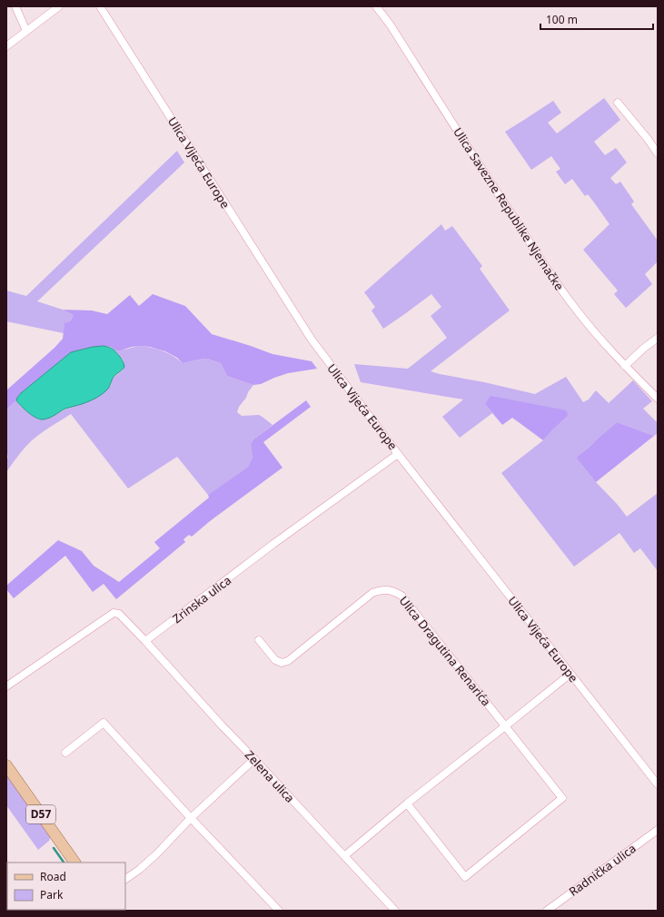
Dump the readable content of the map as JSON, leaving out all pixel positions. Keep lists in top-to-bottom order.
{
  "streets": {
    "main road": ["D57"],
    "street": [
      "Ulica Vijeća Europe",
      "Ulica Savezne Republike Njemačke",
      "Zrinska ulica",
      "Ulica Dragutina Renarića",
      "Zelena ulica",
      "Radnička ulica"
    ]
  },
  "crossings": [
    ["Ulica Vijeća Europe", "Zrinska ulica"],
    ["Zrinska ulica", "Zelena ulica"]
  ],
  "legend": ["Road", "Park"],
  "scale_bar": "100 m"
}
